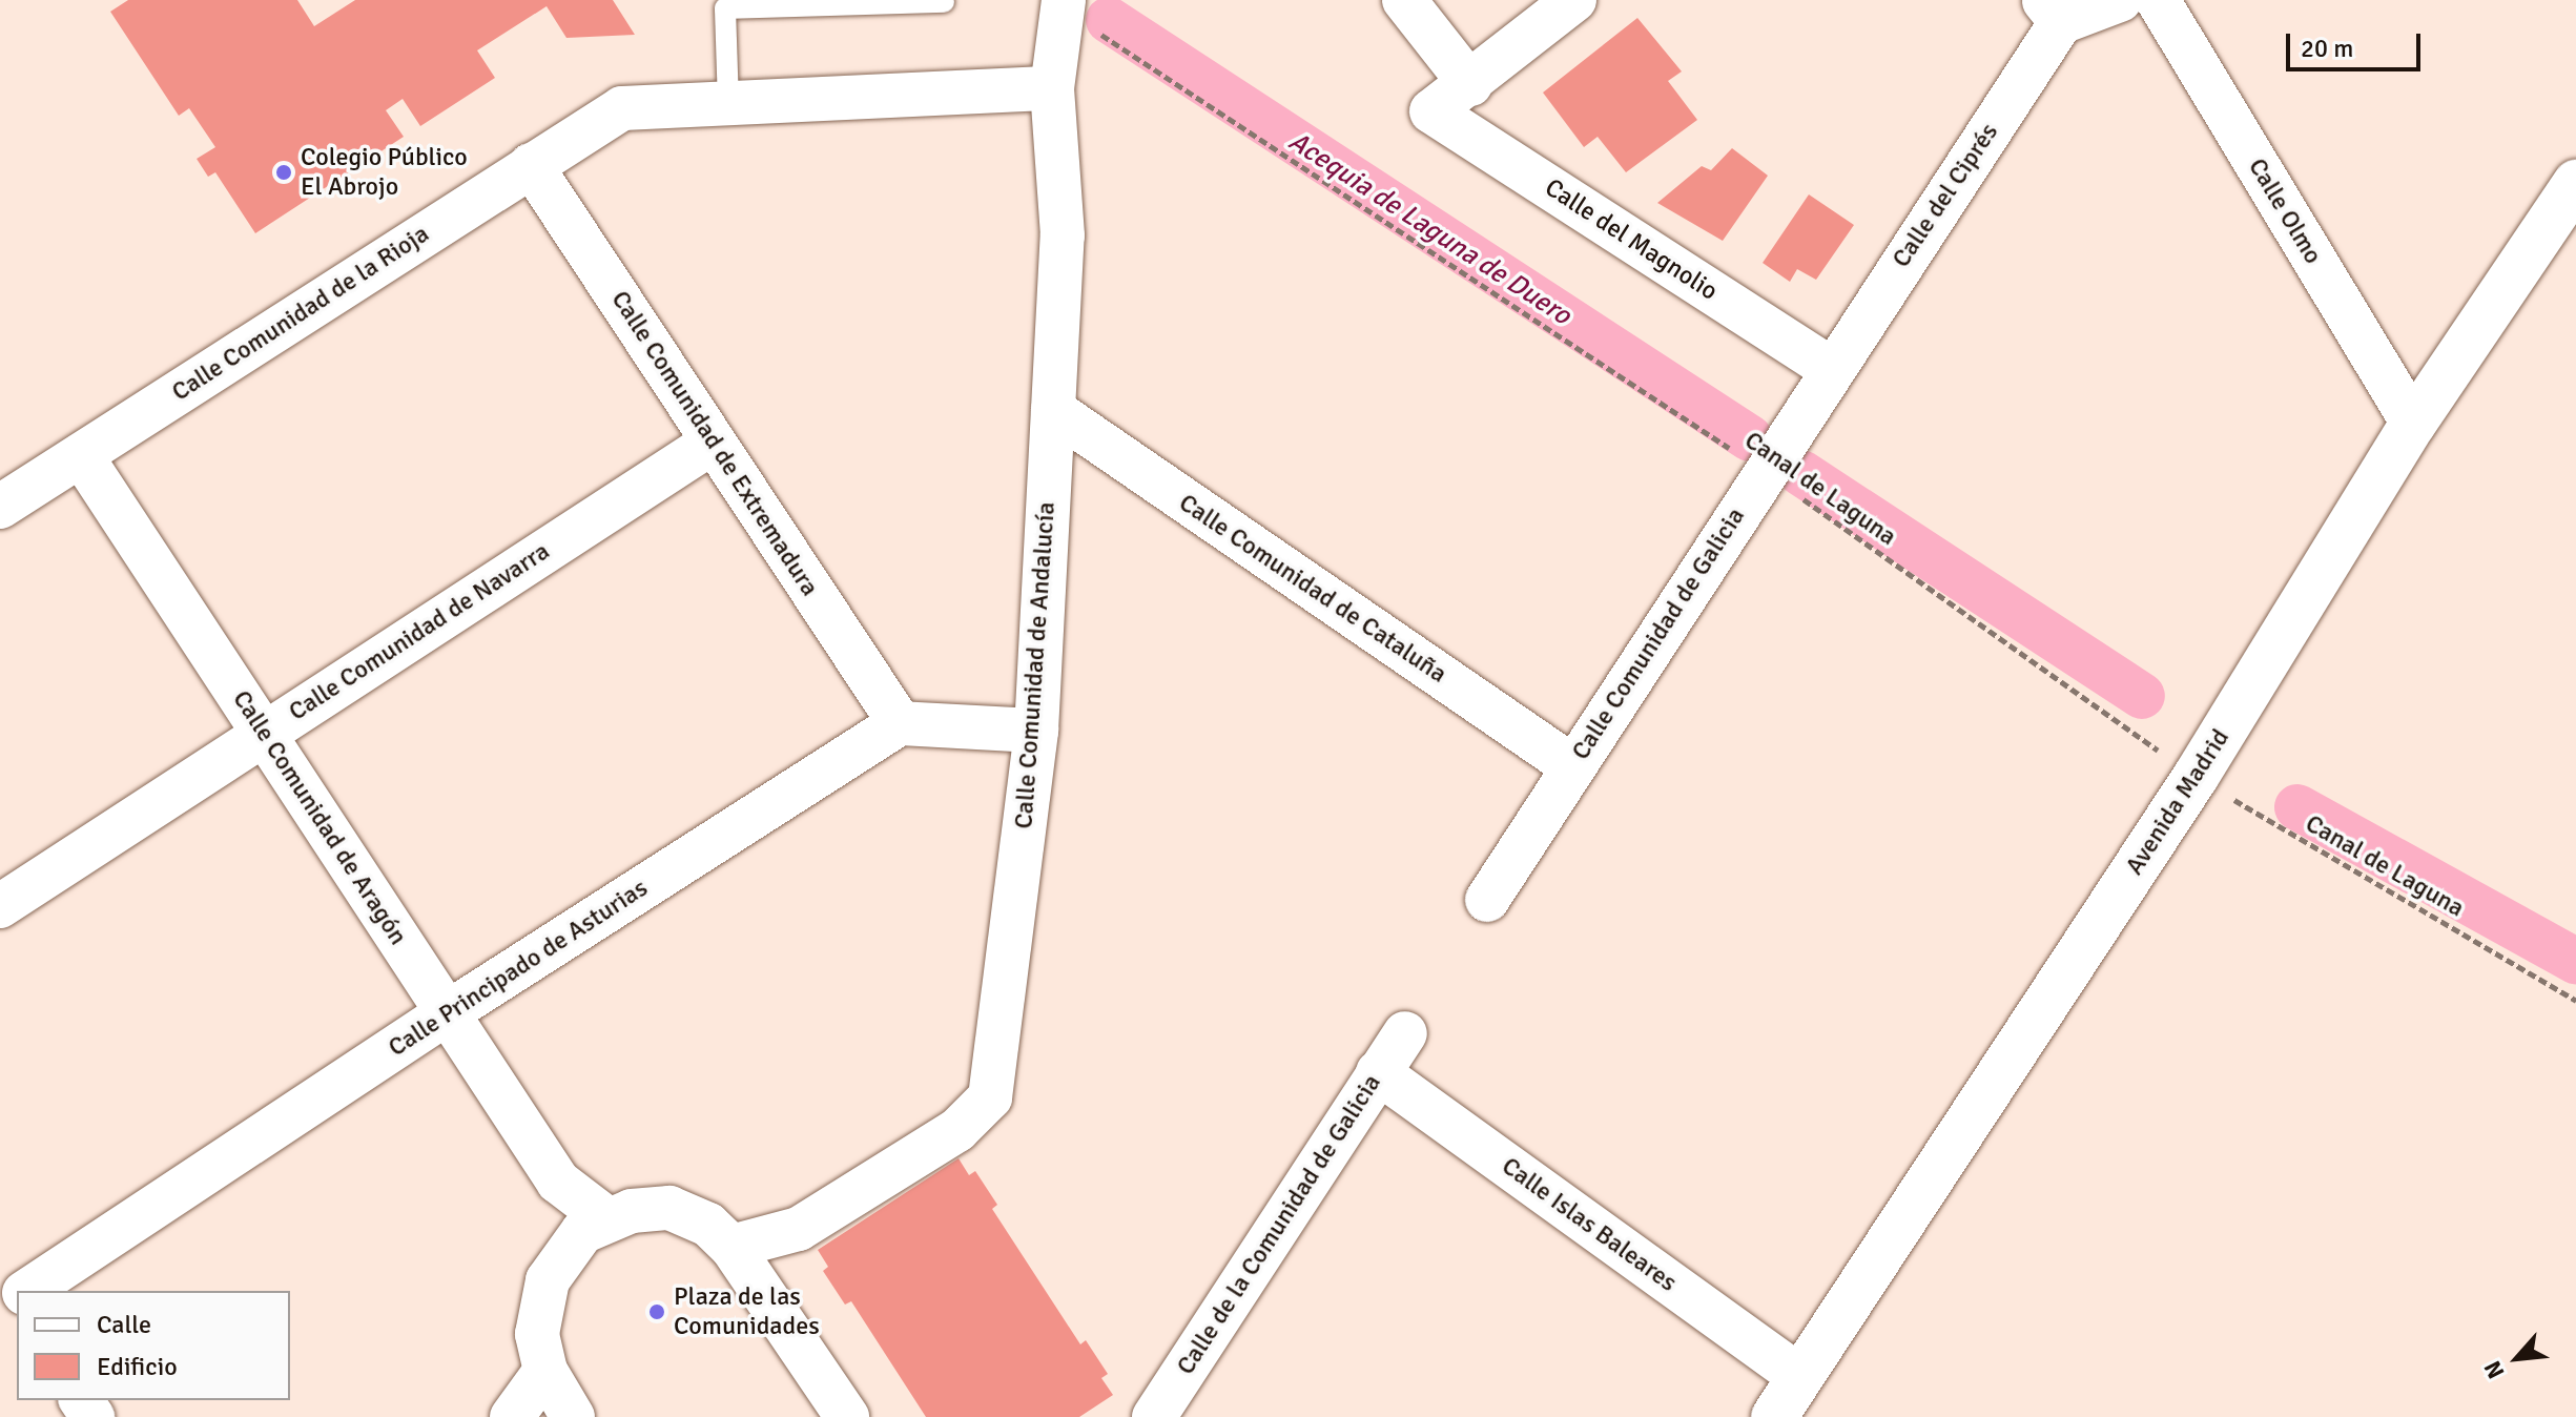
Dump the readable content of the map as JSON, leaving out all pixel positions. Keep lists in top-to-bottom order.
{
  "streets": {
    "main road": ["Avenida Madrid"],
    "street": [
      "Calle del Ciprés",
      "Calle Olmo",
      "Calle del Magnolio",
      "Calle Comunidad de la Rioja",
      "Calle Comunidad de Extremadura",
      "Calle Comunidad de Cataluña",
      "Calle Comunidad de Navarra",
      "Calle Comunidad de Galicia",
      "Calle Comunidad de Andalucía",
      "Calle Comunidad de Aragón",
      "Calle Principado de Asturias",
      "Calle de la Comunidad de Galicia",
      "Calle Islas Baleares"
    ],
    "path": ["Canal de Laguna"]
  },
  "crossings": [
    ["Calle del Ciprés", "Calle del Magnolio"],
    ["Calle del Ciprés", "Calle Comunidad de Galicia"],
    ["Calle Olmo", "Avenida Madrid"],
    ["Calle del Magnolio", "Calle Comunidad de Galicia"],
    ["Calle Comunidad de la Rioja", "Calle Comunidad de Extremadura"],
    ["Calle Comunidad de la Rioja", "Calle Comunidad de Andalucía"],
    ["Calle Comunidad de la Rioja", "Calle Comunidad de Aragón"],
    ["Calle Comunidad de Extremadura", "Calle Comunidad de Navarra"],
    ["Calle Comunidad de Extremadura", "Calle Principado de Asturias"],
    ["Canal de Laguna", "Calle Comunidad de Galicia"],
    ["Canal de Laguna", "Calle Comunidad de Andalucía"],
    ["Canal de Laguna", "Avenida Madrid"],
    ["Calle Comunidad de Cataluña", "Calle Comunidad de Galicia"],
    ["Calle Comunidad de Cataluña", "Calle Comunidad de Andalucía"],
    ["Calle Comunidad de Navarra", "Calle Comunidad de Aragón"],
    ["Avenida Madrid", "Calle Islas Baleares"],
    ["Calle Comunidad de Aragón", "Calle Principado de Asturias"],
    ["Calle de la Comunidad de Galicia", "Calle Islas Baleares"]
  ],
  "water": ["Acequia de Laguna de Duero"],
  "places": ["Colegio Público El Abrojo", "Plaza de las Comunidades"],
  "legend": ["Calle", "Edificio"],
  "scale_bar": "20 m",
  "north": "bottom left"
}
